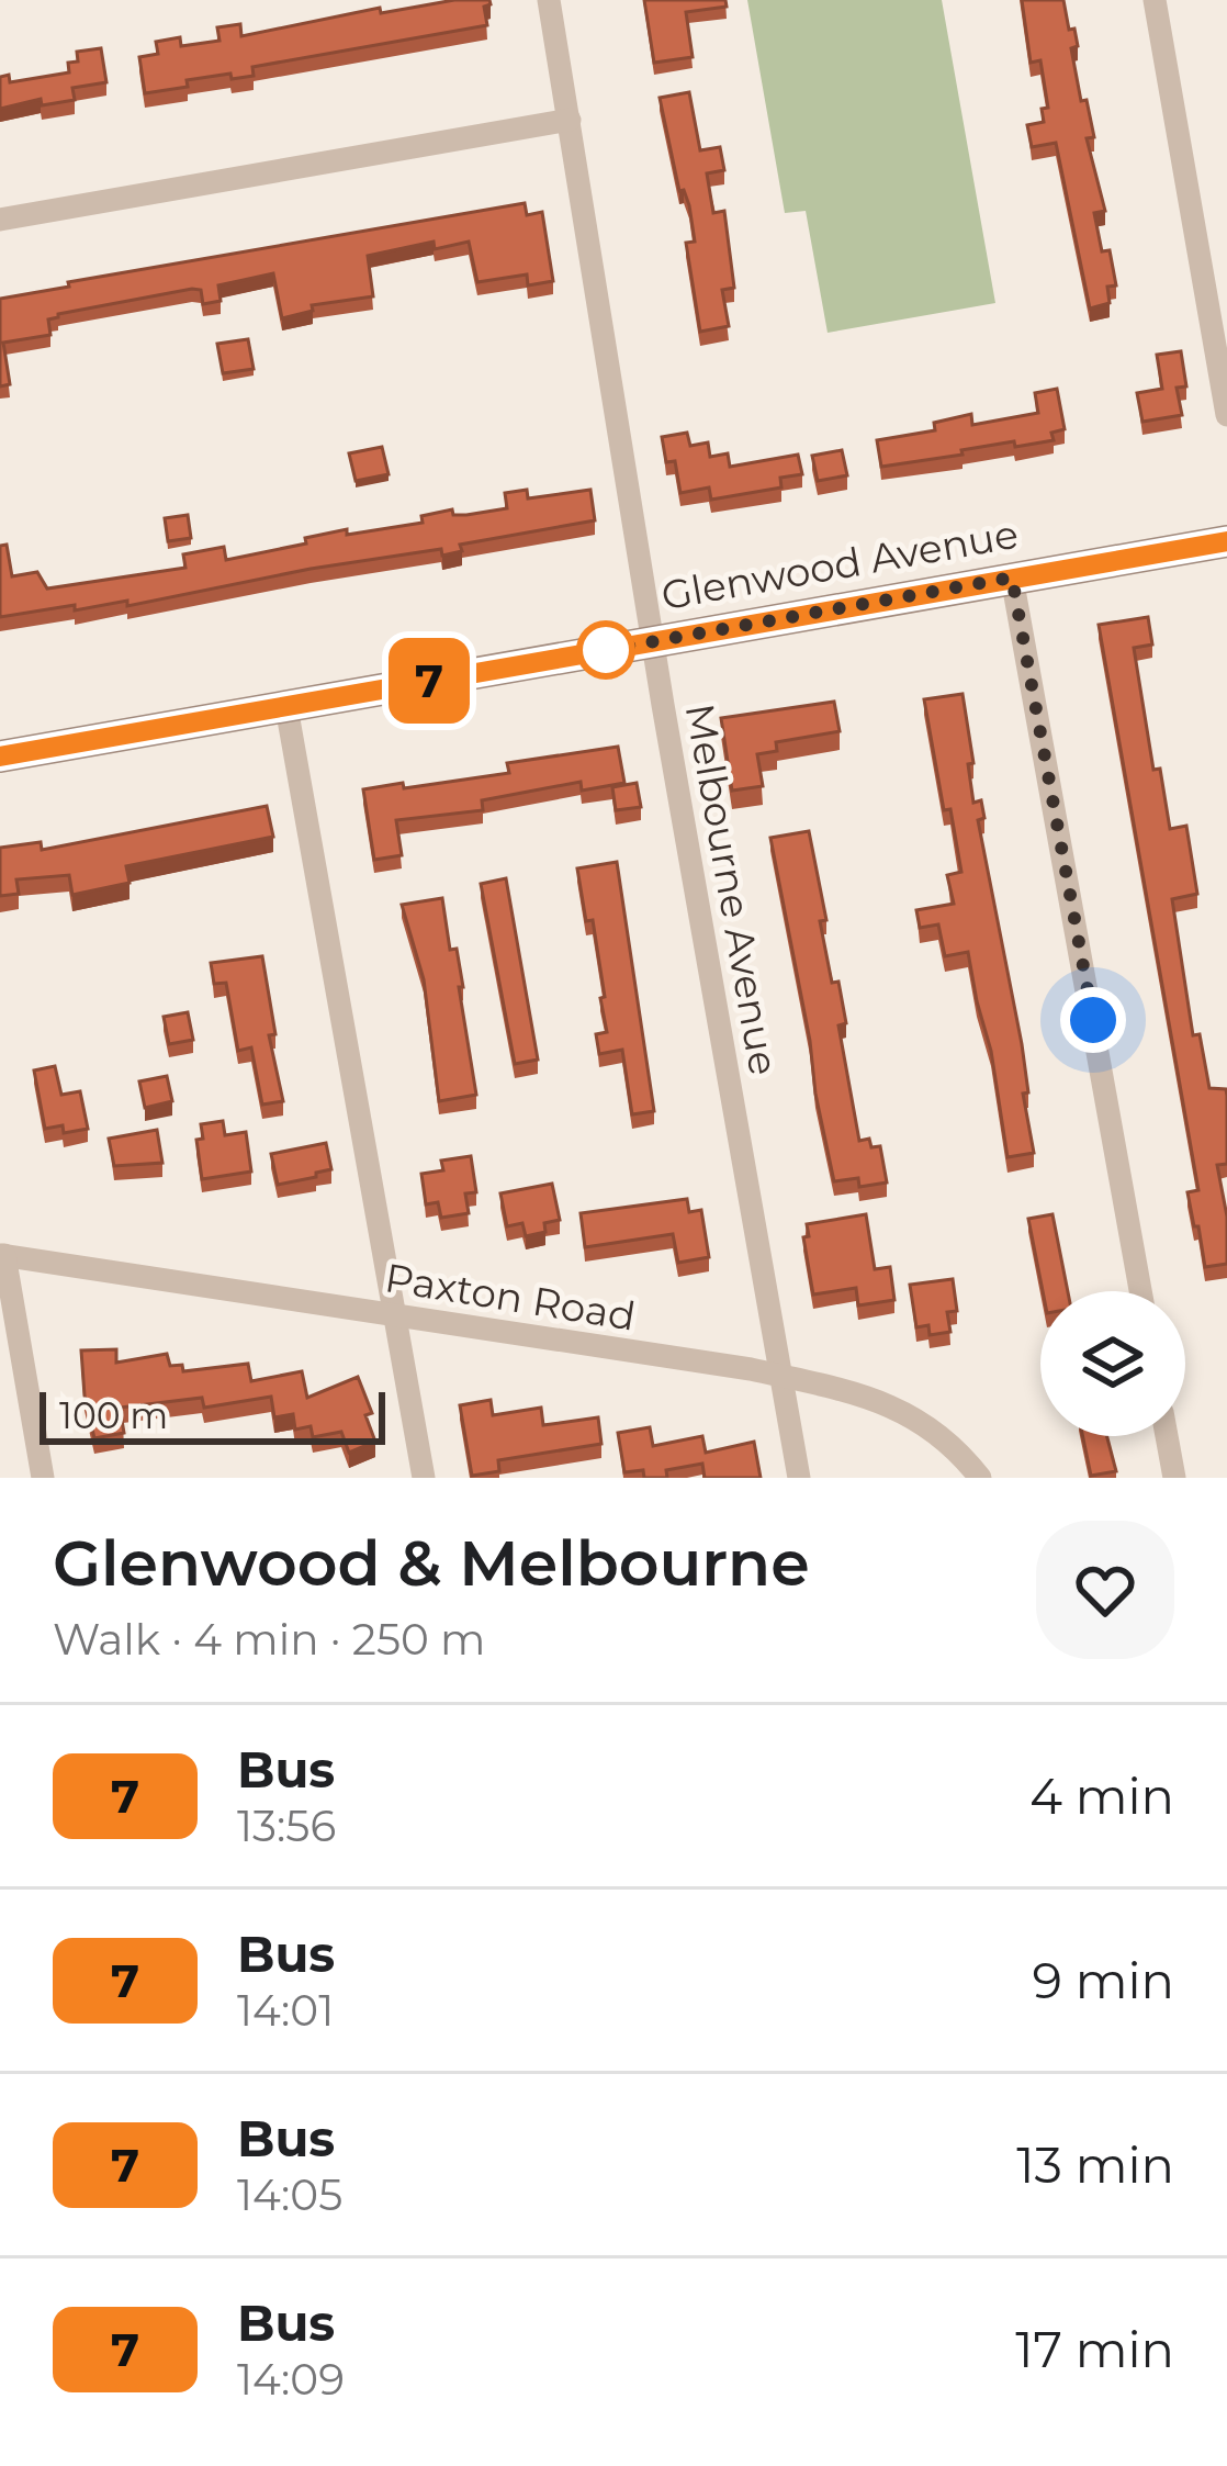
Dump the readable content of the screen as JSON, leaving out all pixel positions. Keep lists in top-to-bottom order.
{
  "streets": {
    "street": ["Glenwood Avenue", "Melbourne Avenue", "Paxton Road"]
  },
  "crossings": [
    ["Glenwood Avenue", "Melbourne Avenue"],
    ["Melbourne Avenue", "Paxton Road"]
  ],
  "lines": ["bus line 7"],
  "scale_bar": "100 m",
  "page": {
    "on_map": "7",
    "scale": "100 m",
    "heading": ["Glenwood & Melbourne", "Walk · 4 min · 250 m"],
    "list": [
      {
        "mark": "7",
        "name": "Bus",
        "note": "13:56",
        "value": "4 min"
      },
      {
        "mark": "7",
        "name": "Bus",
        "note": "14:01",
        "value": "9 min"
      },
      {
        "mark": "7",
        "name": "Bus",
        "note": "14:05",
        "value": "13 min"
      },
      {
        "mark": "7",
        "name": "Bus",
        "note": "14:09",
        "value": "17 min"
      }
    ]
  }
}
